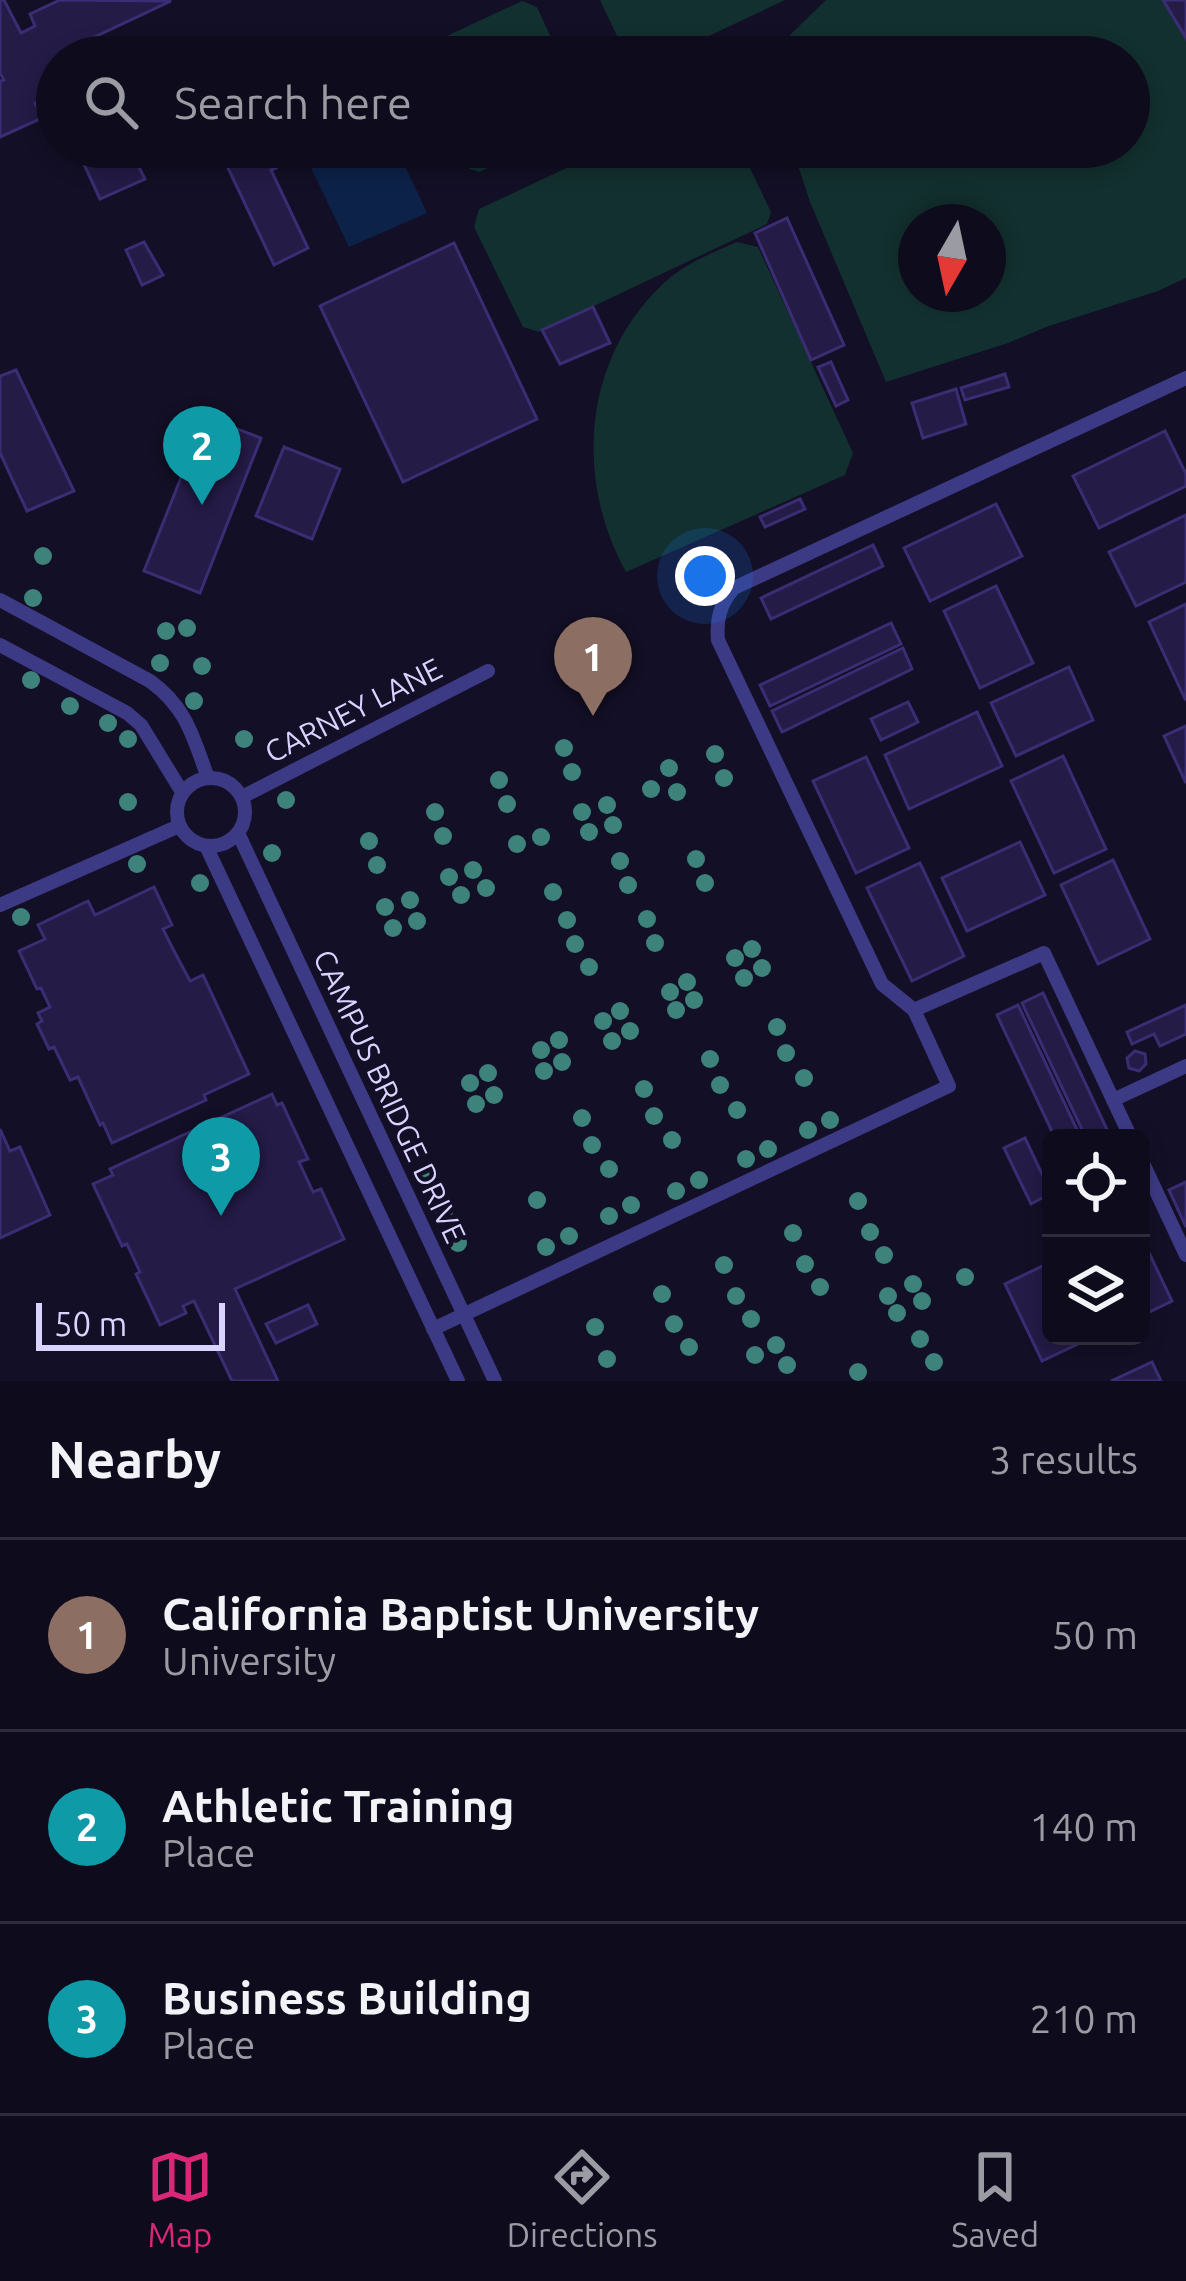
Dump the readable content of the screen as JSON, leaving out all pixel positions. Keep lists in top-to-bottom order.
{
  "streets": {
    "lane": ["CARNEY LANE", "CAMPUS BRIDGE DRIVE"]
  },
  "crossings": [
    ["CARNEY LANE", "CAMPUS BRIDGE DRIVE"]
  ],
  "scale_bar": "50 m",
  "north": "bottom",
  "page": {
    "search": "Search here",
    "pins": ["2", "1", "3"],
    "scale": "50 m",
    "heading": ["Nearby", "3 results"],
    "list": [
      {
        "mark": "1",
        "name": "California Baptist University",
        "note": "University",
        "value": "50 m"
      },
      {
        "mark": "2",
        "name": "Athletic Training",
        "note": "Place",
        "value": "140 m"
      },
      {
        "mark": "3",
        "name": "Business Building",
        "note": "Place",
        "value": "210 m"
      }
    ],
    "nav": ["Map", "Directions", "Saved"]
  }
}
